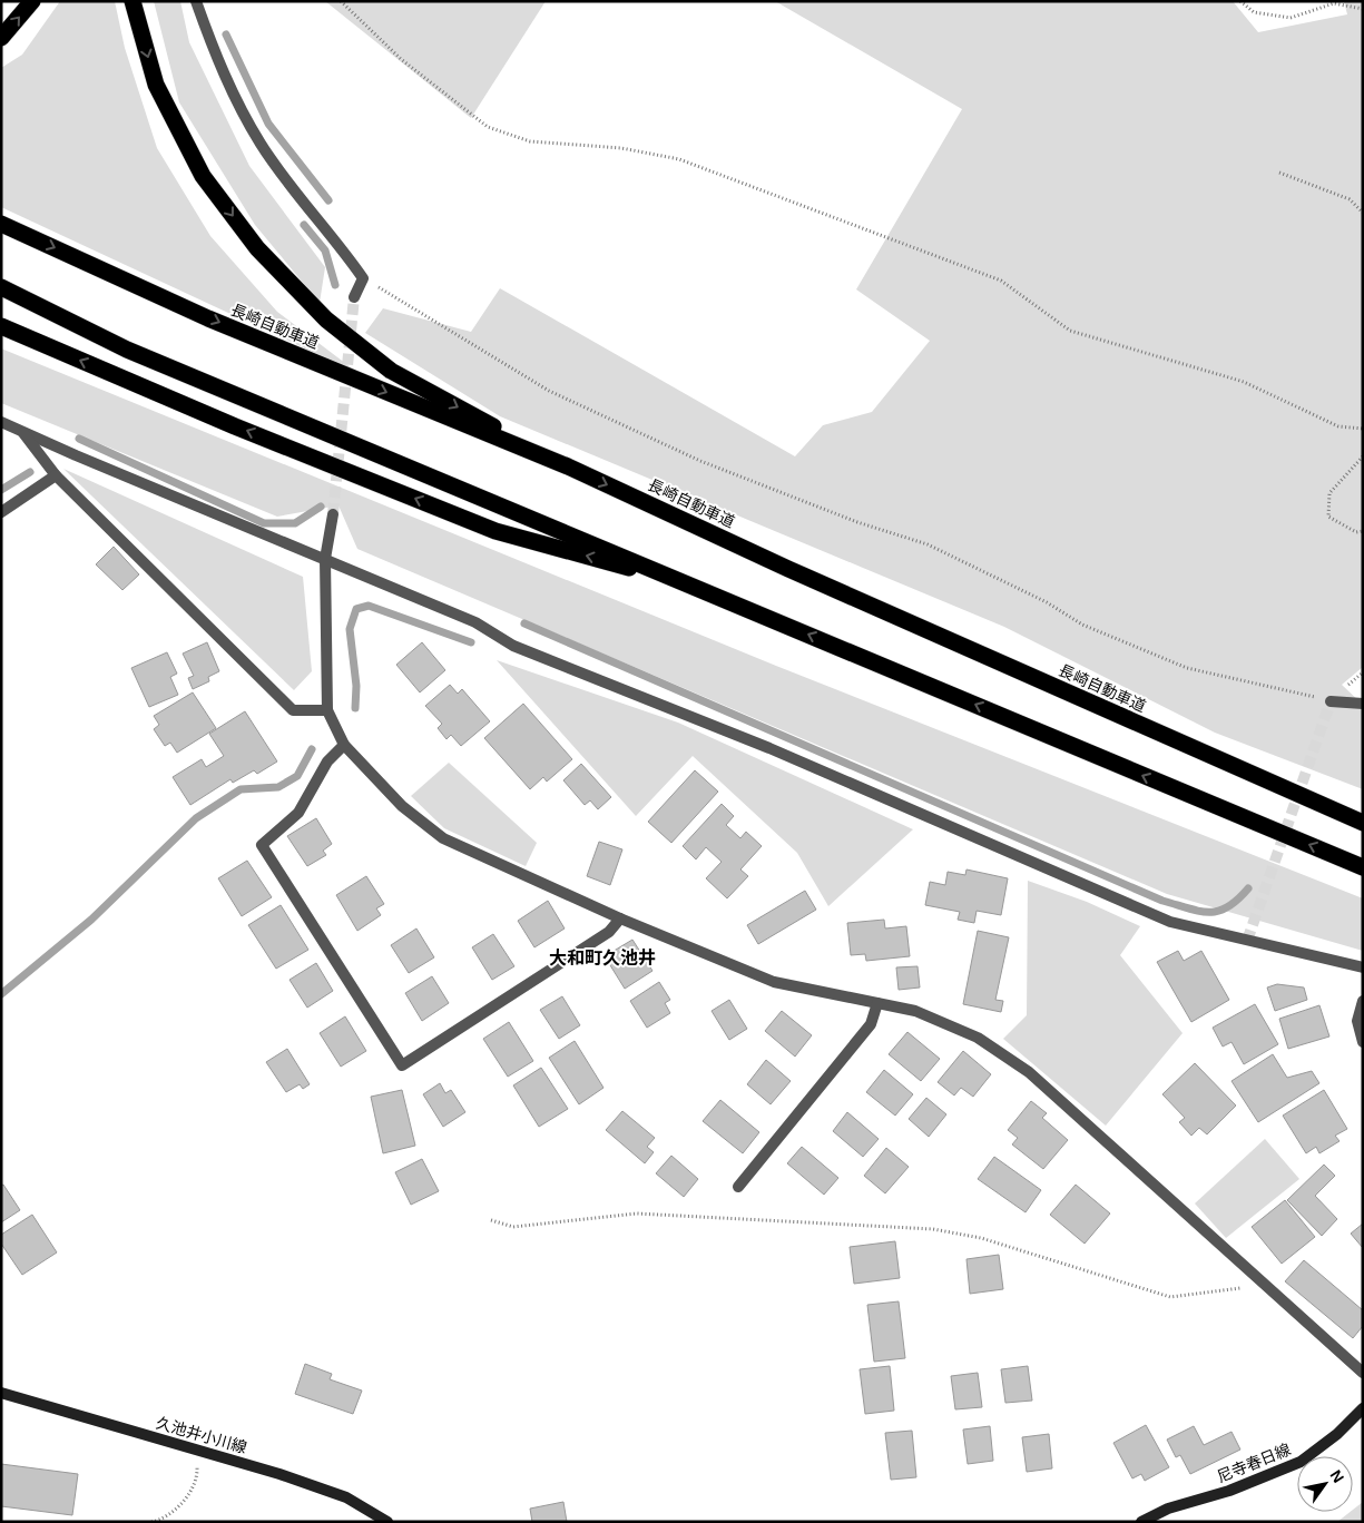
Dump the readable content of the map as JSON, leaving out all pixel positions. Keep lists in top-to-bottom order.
{
  "streets": {
    "highway": ["長崎自動車道"],
    "street": ["久池井小川線", "尼寺春日線"]
  },
  "districts": ["大和町久池井"],
  "north": "top right"
}
